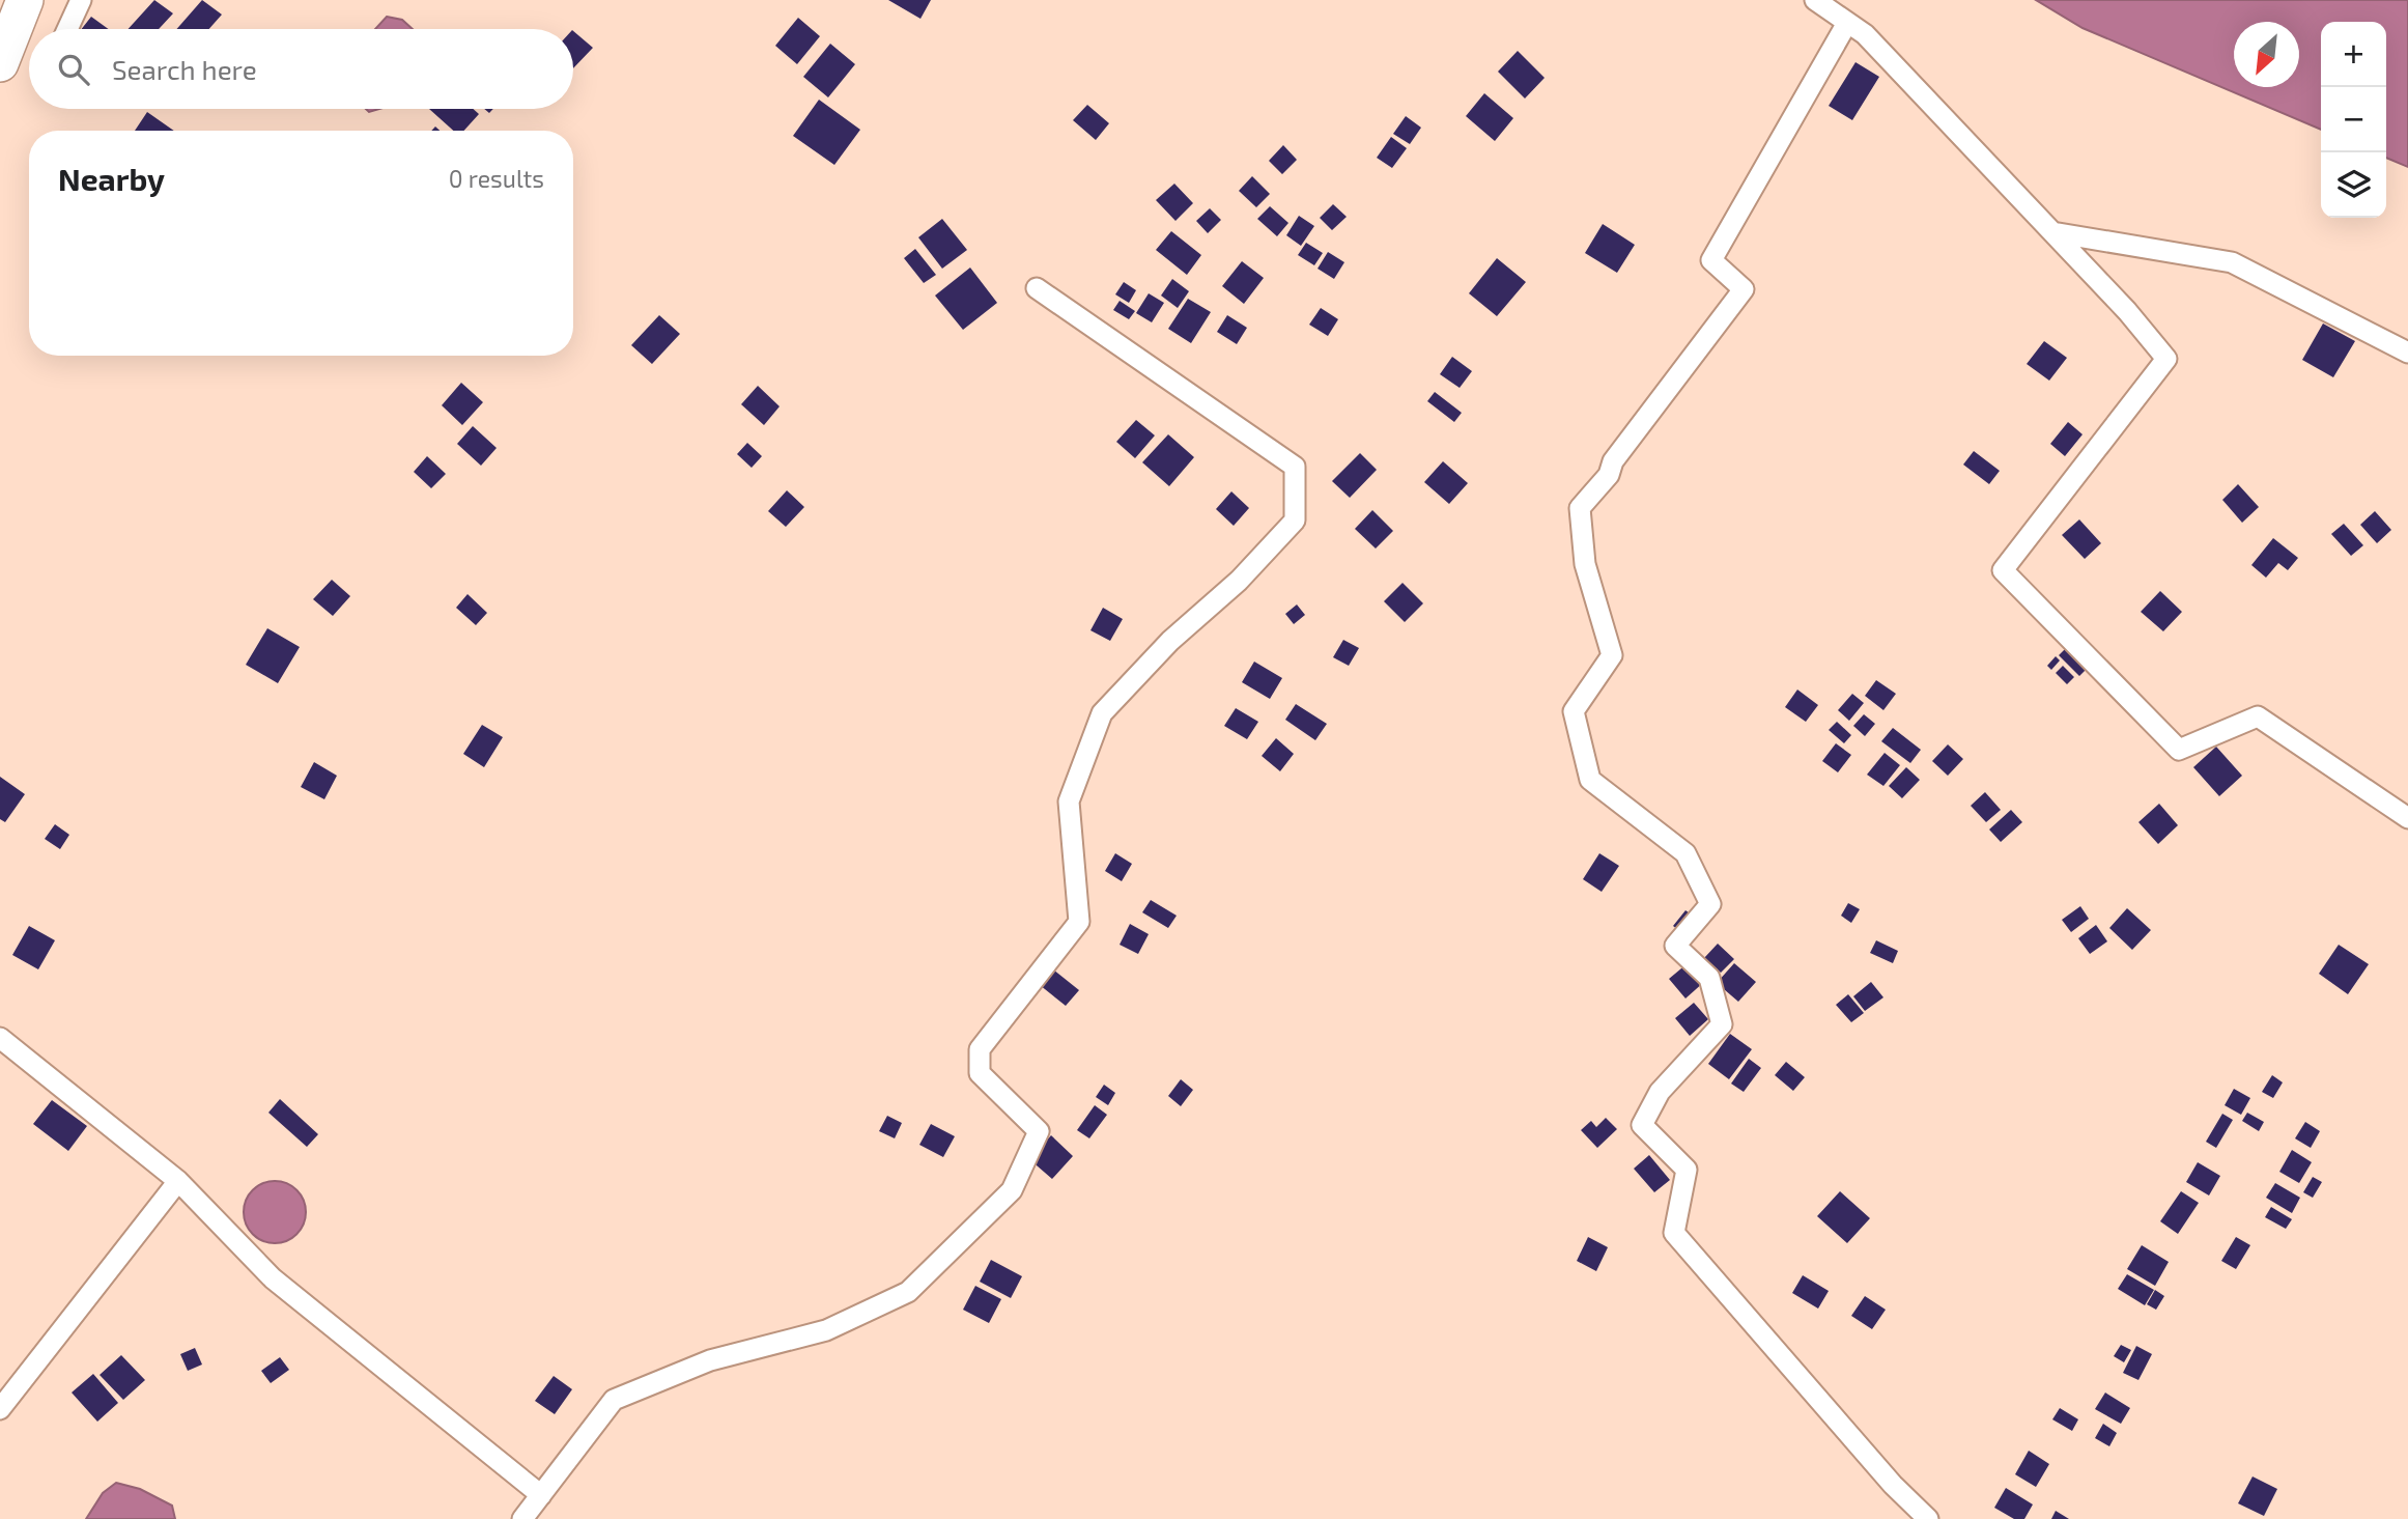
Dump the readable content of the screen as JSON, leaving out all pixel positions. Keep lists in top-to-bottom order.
{
  "north": "bottom left",
  "page": {
    "map_buttons": ["+", "−"],
    "search": "Search here",
    "heading": ["Nearby", "0 results"]
  }
}
